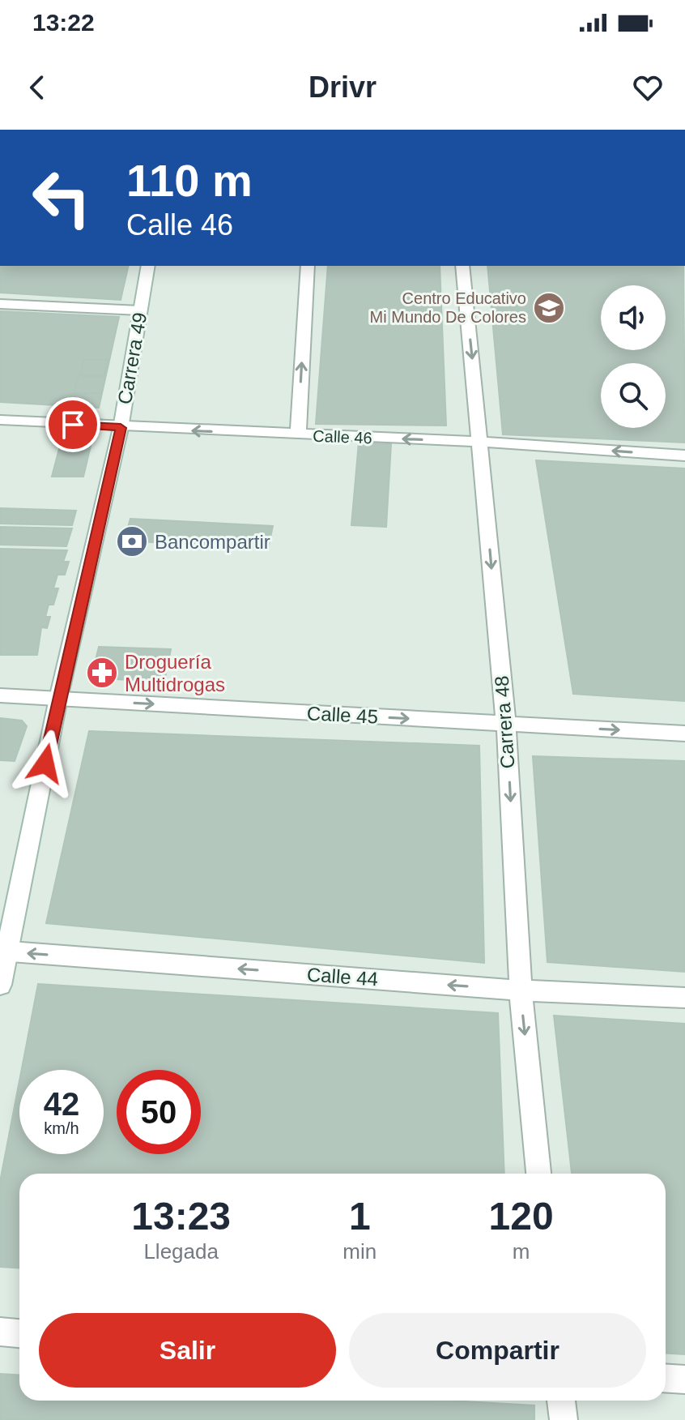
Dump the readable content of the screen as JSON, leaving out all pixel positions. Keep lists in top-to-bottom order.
{
  "streets": {
    "street": [
      "Carrera 49",
      "Calle 46",
      "Calle 45",
      "Carrera 48",
      "Calle 44"
    ]
  },
  "crossings": [
    ["Carrera 49", "Calle 46"],
    ["Carrera 49", "Calle 45"],
    ["Carrera 49", "Calle 44"],
    ["Calle 46", "Carrera 48"],
    ["Calle 45", "Carrera 48"],
    ["Carrera 48", "Calle 44"]
  ],
  "one_way": [
    "Calle 46",
    "Calle 45",
    "Carrera 48",
    "Calle 44"
  ],
  "places": {
    "school or university": ["Centro Educativo Mi Mundo De Colores"],
    "bank": ["Bancompartir"],
    "pharmacy": ["Droguería Multidrogas"]
  },
  "page": {
    "status": "13:22",
    "header": "Drivr",
    "turn": ["110 m", "Calle 46"],
    "speed": "42 km/h",
    "limit": "50",
    "eta": [
      "13:23",
      "Llegada",
      "1",
      "min",
      "120",
      "m"
    ],
    "buttons": ["Salir", "Compartir"]
  }
}
